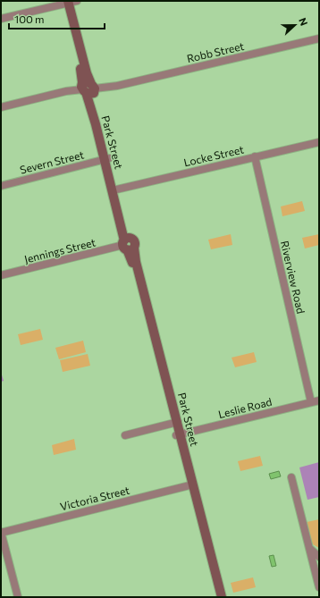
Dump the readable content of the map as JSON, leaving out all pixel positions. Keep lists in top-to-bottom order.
{
  "streets": {
    "street": [
      "Robb Street",
      "Park Street",
      "Locke Street",
      "Severn Street",
      "Jennings Street",
      "Riverview Road",
      "Leslie Road",
      "Victoria Street"
    ]
  },
  "crossings": [
    ["Robb Street", "Park Street"],
    ["Park Street", "Locke Street"],
    ["Park Street", "Severn Street"],
    ["Park Street", "Jennings Street"],
    ["Park Street", "Leslie Road"],
    ["Park Street", "Victoria Street"],
    ["Locke Street", "Riverview Road"],
    ["Riverview Road", "Leslie Road"]
  ],
  "scale_bar": "100 m",
  "north": "right"
}
